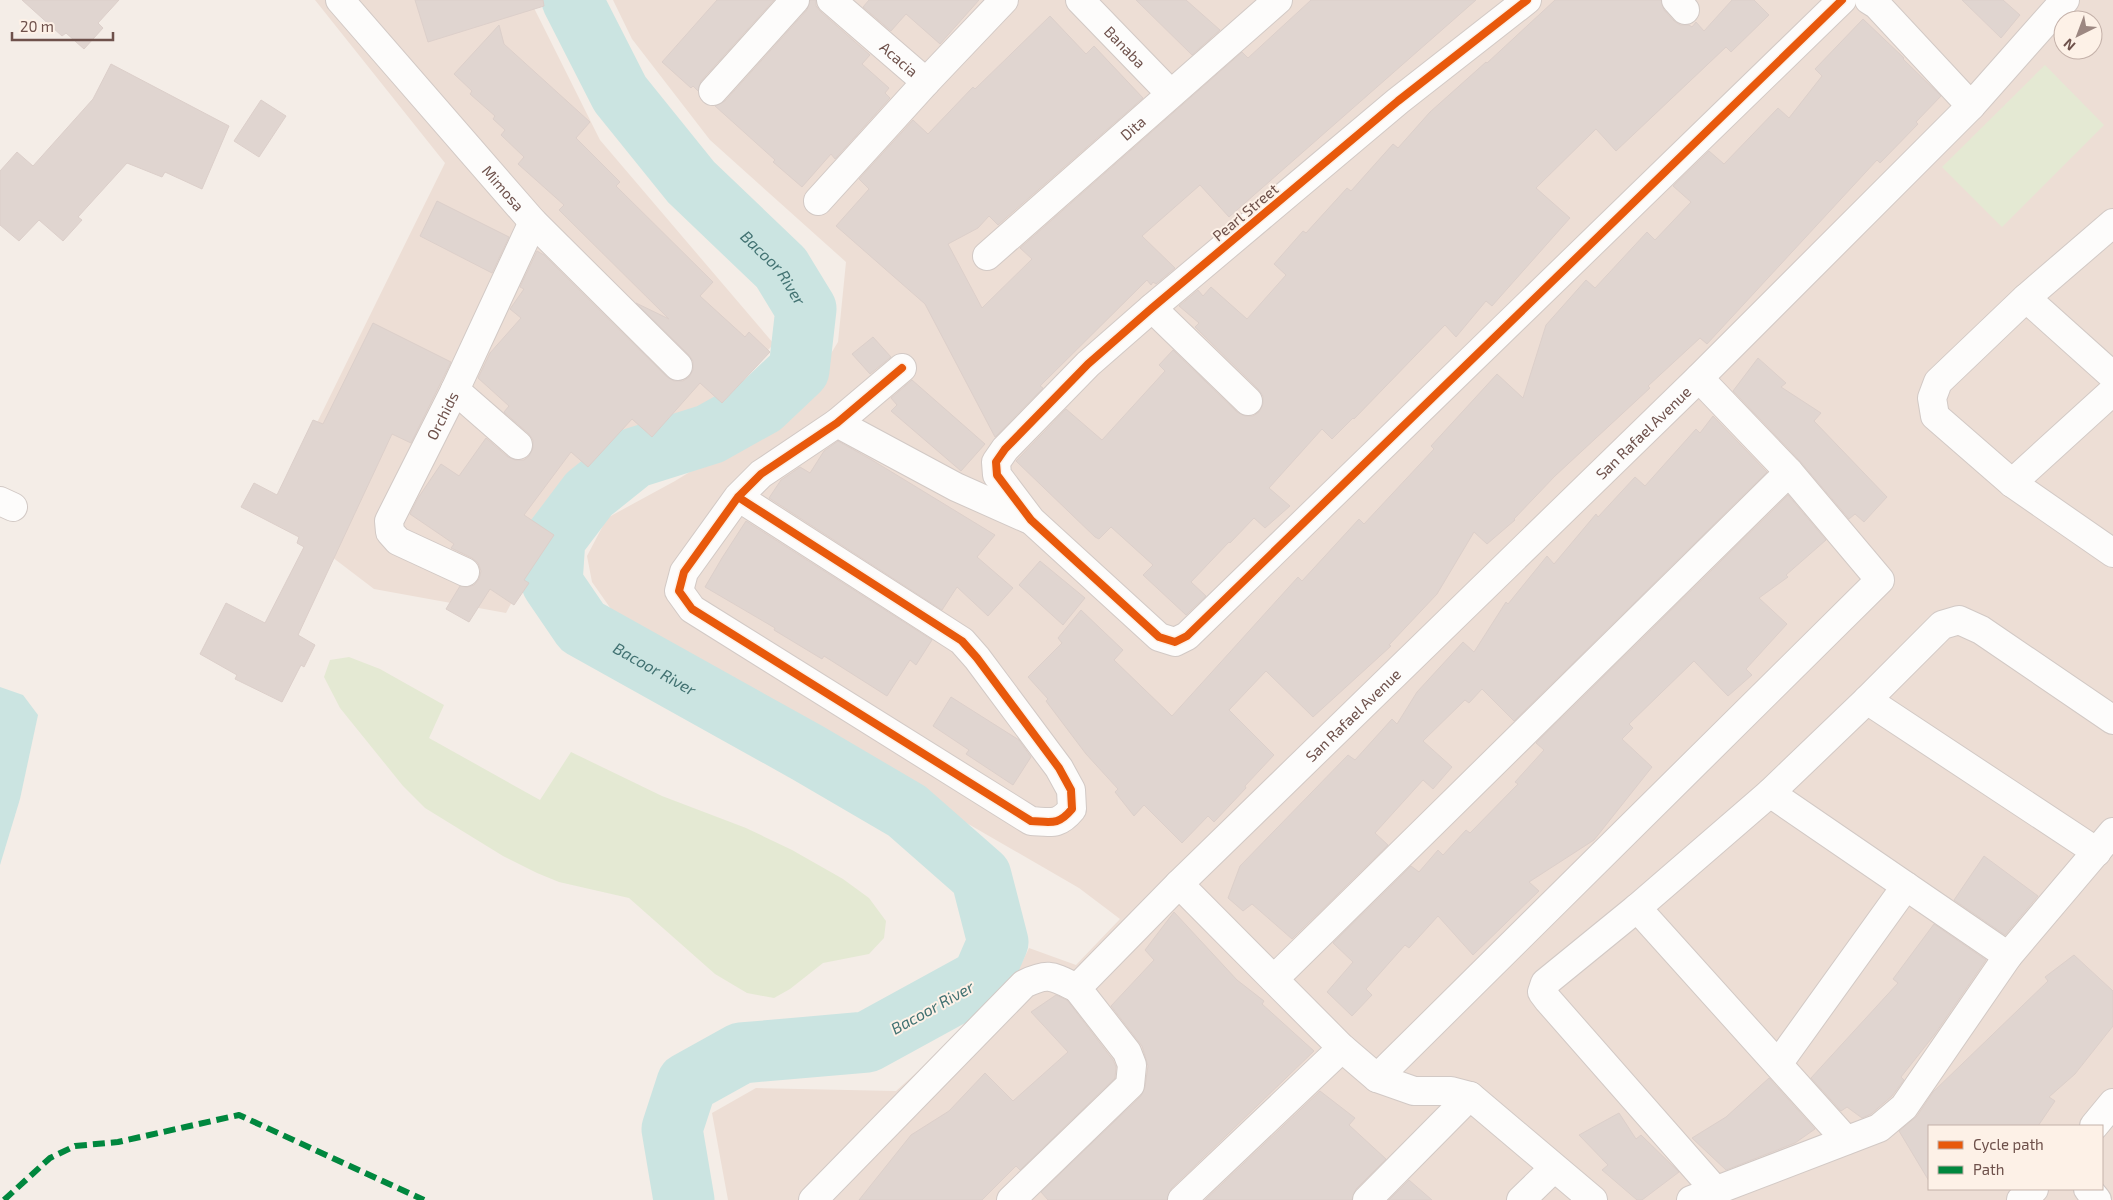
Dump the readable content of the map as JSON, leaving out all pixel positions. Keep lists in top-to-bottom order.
{
  "streets": {
    "street": [
      "Banaba",
      "Acacia",
      "Dita",
      "Mimosa",
      "Pearl Street",
      "Orchids",
      "San Rafael Avenue"
    ]
  },
  "crossings": [
    ["Banaba", "Dita"],
    ["Mimosa", "Orchids"]
  ],
  "water": ["Bacoor River"],
  "legend": ["Cycle path", "Path"],
  "scale_bar": "20 m",
  "north": "bottom left"
}
